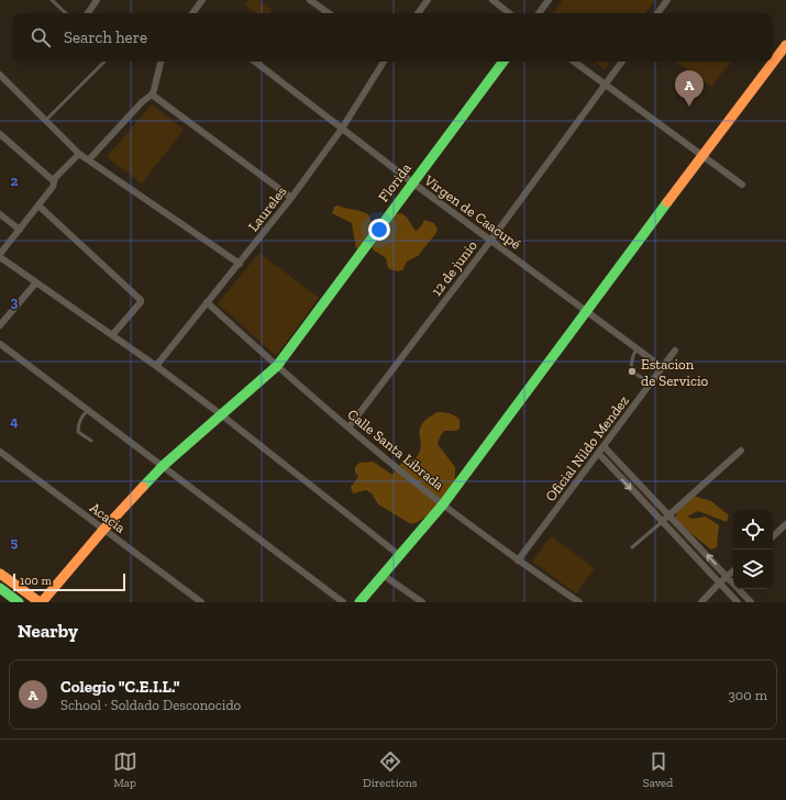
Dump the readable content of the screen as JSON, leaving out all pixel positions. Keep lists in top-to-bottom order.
{
  "streets": {
    "street": [
      "Florida",
      "Laureles",
      "Virgen de Caacupé",
      "12 de junio",
      "Oficial Nildo Mendez",
      "Calle Santa Librada",
      "Acacia"
    ]
  },
  "crossings": [
    ["Florida", "Virgen de Caacupé"],
    ["Florida", "Calle Santa Librada"],
    ["Florida", "Acacia"],
    ["Laureles", "Virgen de Caacupé"],
    ["Laureles", "Calle Santa Librada"],
    ["Virgen de Caacupé", "12 de junio"],
    ["Virgen de Caacupé", "Oficial Nildo Mendez"],
    ["12 de junio", "Calle Santa Librada"],
    ["Oficial Nildo Mendez", "Calle Santa Librada"]
  ],
  "places": ["Estacion de Servicio"],
  "scale_bar": "100 m",
  "page": {
    "search": "Search here",
    "pins": "A",
    "scale": "100 m",
    "heading": "Nearby",
    "list": [
      {
        "mark": "A",
        "name": "Colegio \"C.E.I.L.\"",
        "note": "School · Soldado Desconocido",
        "value": "300 m"
      }
    ],
    "nav": ["Map", "Directions", "Saved"]
  },
  "grid": {
    "rows": [
      "2",
      "3",
      "4",
      "5"
    ]
  }
}
